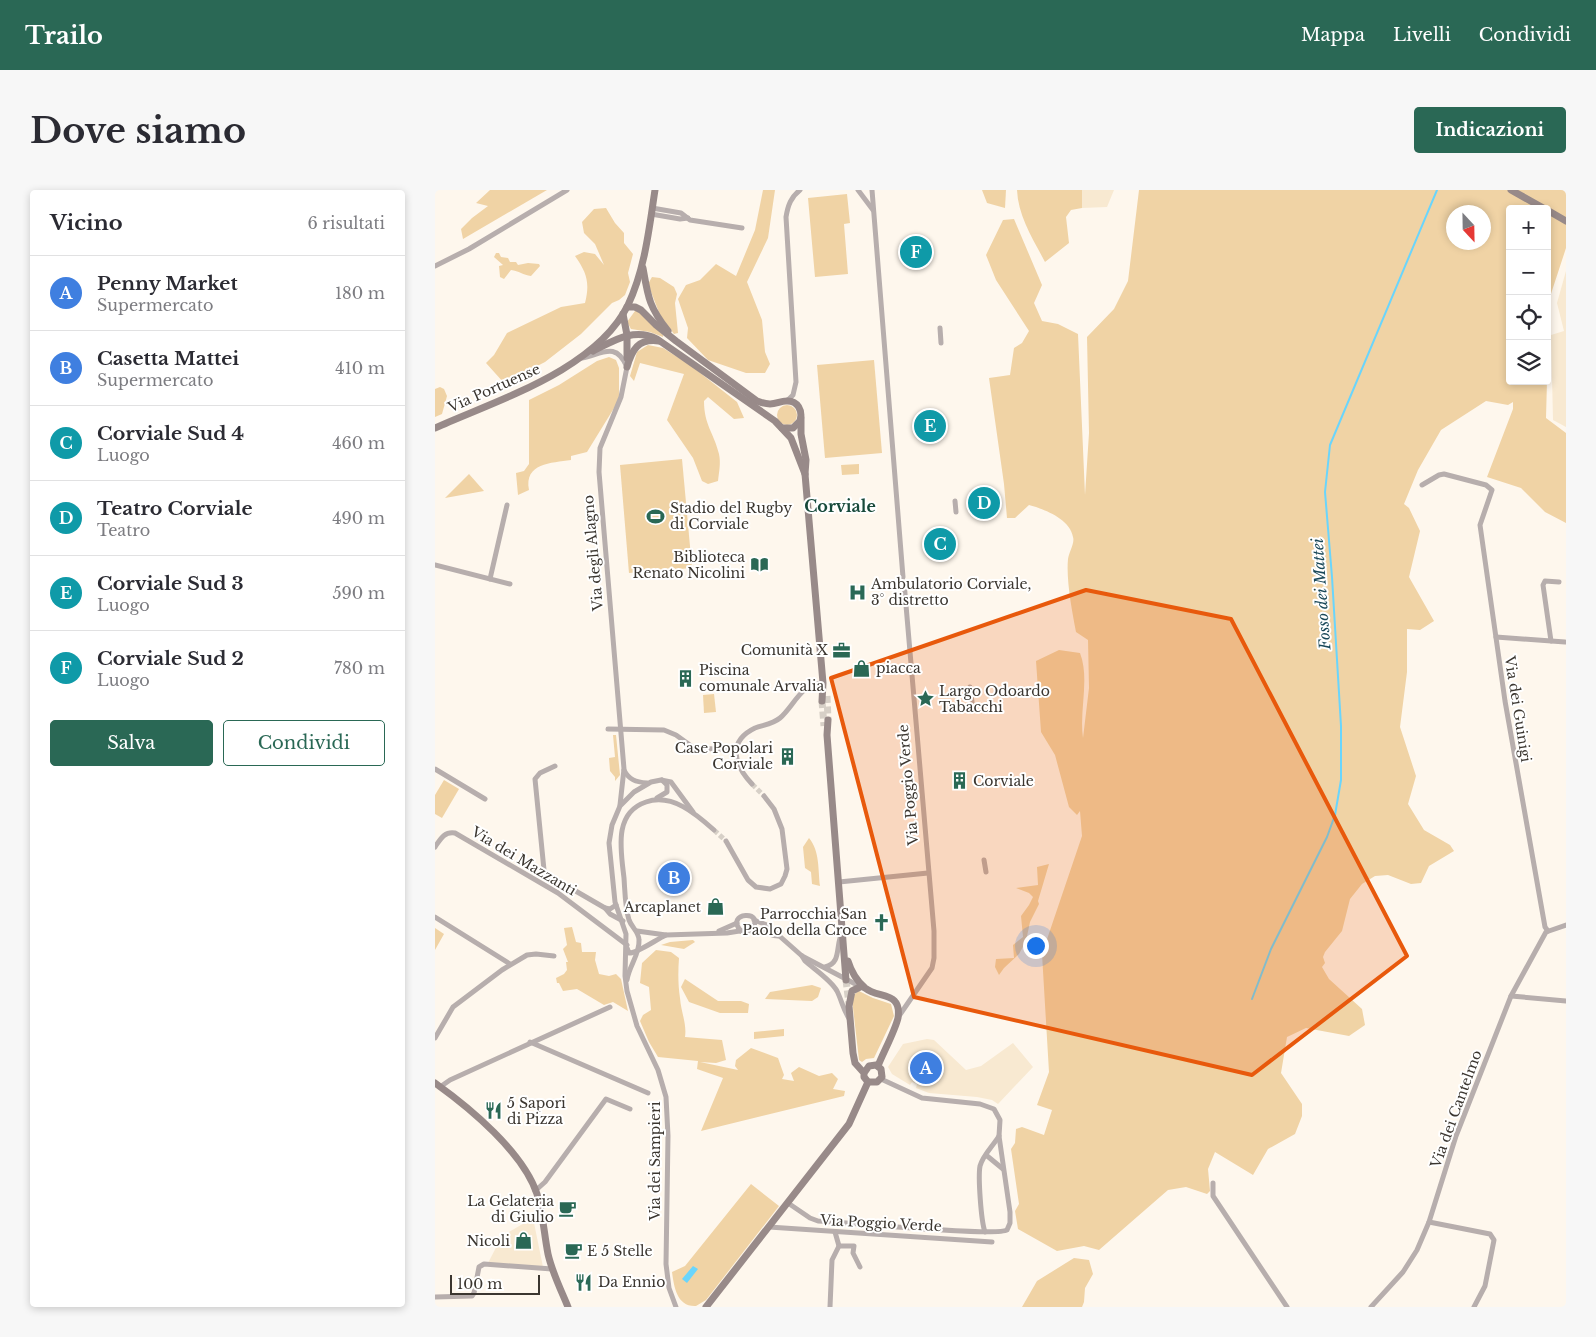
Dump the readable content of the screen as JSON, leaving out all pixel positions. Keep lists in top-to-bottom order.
{
  "streets": {
    "street": [
      "Via Portuense",
      "Via degli Alagno",
      "Via dei Guinigi",
      "Via Poggio Verde",
      "Via dei Mazzanti",
      "Via dei Cantelmo",
      "Via dei Sampieri"
    ]
  },
  "crossings": [
    ["Via Portuense", "Via degli Alagno"],
    ["Via degli Alagno", "Via dei Sampieri"],
    ["Via dei Guinigi", "Via dei Cantelmo"],
    ["Via dei Mazzanti", "Via dei Sampieri"]
  ],
  "districts": ["Corviale"],
  "water": ["Fosso dei Mattei"],
  "places": {
    "sports": ["Stadio del Rugby di Corviale"],
    "library": ["Biblioteca Renato Nicolini"],
    "hospital": ["Ambulatorio Corviale, 3° distretto"],
    "office": ["Comunità X"],
    "shop": ["piacca", "Arcaplanet", "Nicoli"],
    "building": ["Piscina comunale Arvalia", "Case Popolari Corviale", "Corviale"],
    "place": ["Largo Odoardo Tabacchi"],
    "church": ["Parrocchia San Paolo della Croce"],
    "restaurant": ["5 Sapori di Pizza", "Da Ennio"],
    "cafe": ["La Gelateria di Giulio", "E 5 Stelle"]
  },
  "scale_bar": "100 m",
  "north": "bottom",
  "page": {
    "header": "Trailo",
    "nav": ["Mappa", "Livelli", "Condividi"],
    "buttons": [
      "Indicazioni",
      ["Salva", "Condividi"]
    ],
    "title": "Dove siamo",
    "heading": ["Vicino", "6 risultati"],
    "map_buttons": ["+", "−"],
    "pins": [
      "F",
      "E",
      "D",
      "C",
      "B",
      "A"
    ],
    "list": [
      {
        "mark": "A",
        "name": "Penny Market",
        "note": "Supermercato",
        "value": "180 m"
      },
      {
        "mark": "B",
        "name": "Casetta Mattei",
        "note": "Supermercato",
        "value": "410 m"
      },
      {
        "mark": "C",
        "name": "Corviale Sud 4",
        "note": "Luogo",
        "value": "460 m"
      },
      {
        "mark": "D",
        "name": "Teatro Corviale",
        "note": "Teatro",
        "value": "490 m"
      },
      {
        "mark": "E",
        "name": "Corviale Sud 3",
        "note": "Luogo",
        "value": "590 m"
      },
      {
        "mark": "F",
        "name": "Corviale Sud 2",
        "note": "Luogo",
        "value": "780 m"
      }
    ],
    "scale": "100 m"
  }
}
